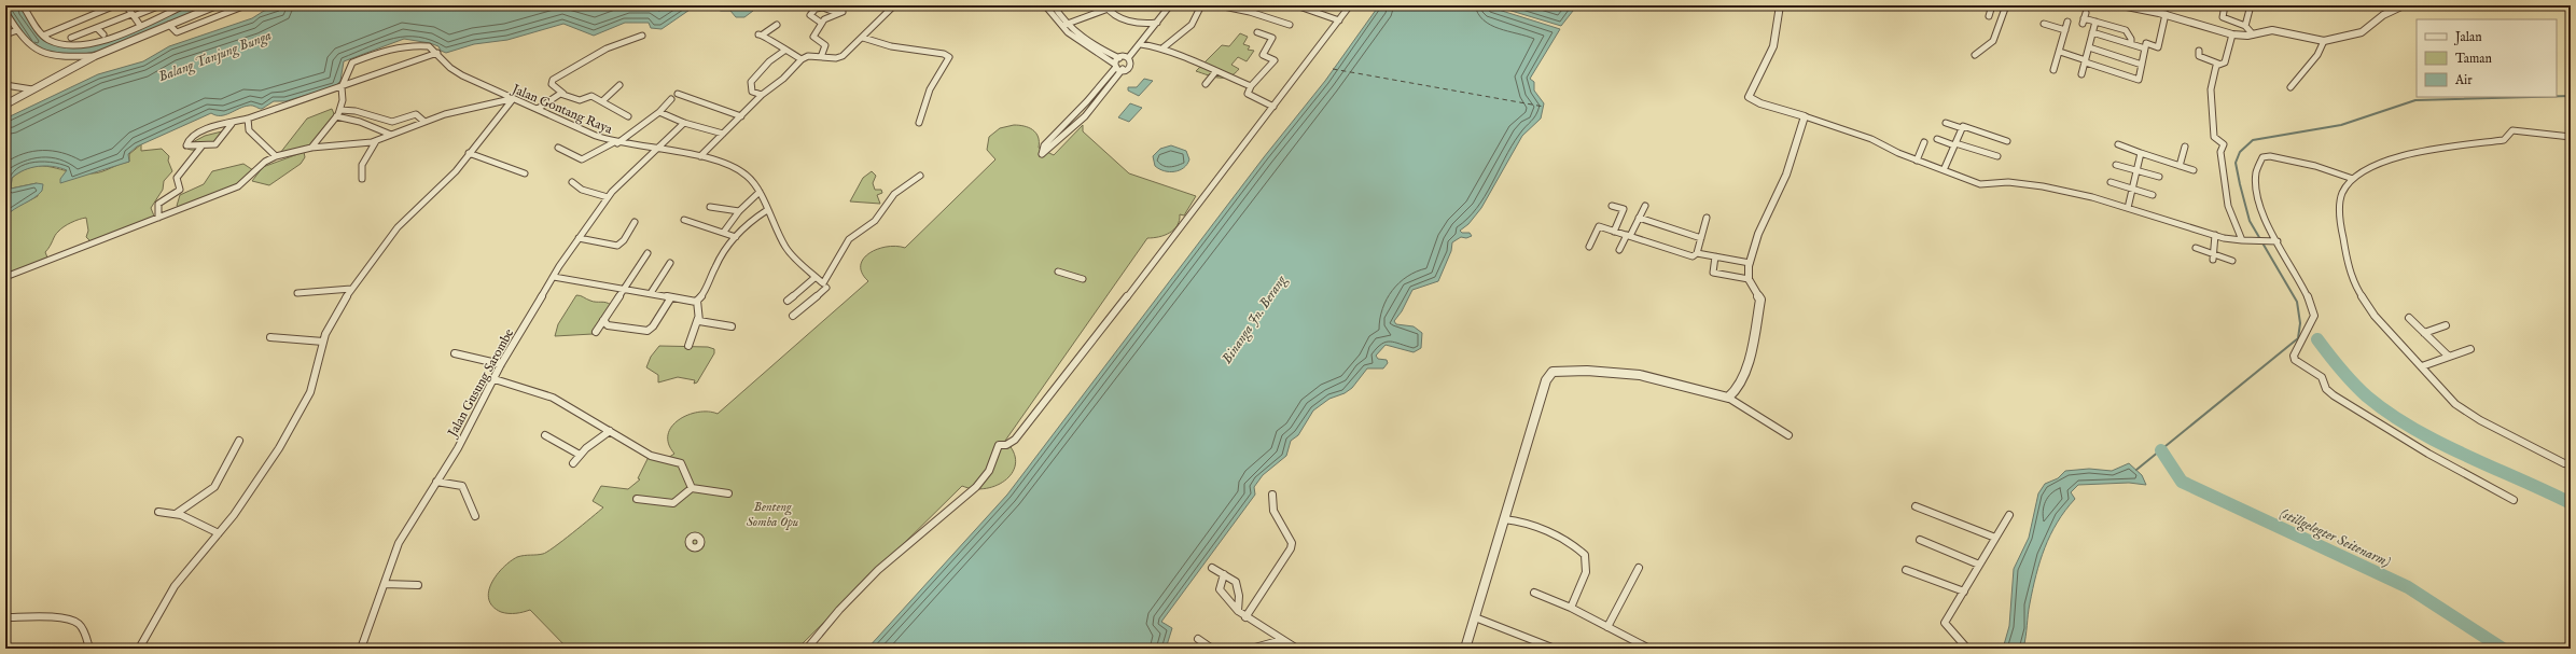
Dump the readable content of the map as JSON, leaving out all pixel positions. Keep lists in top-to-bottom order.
{
  "streets": {
    "street": ["Jalan Gontang Raya", "Jalan Gusung Sarombe"]
  },
  "crossings": [
    ["Jalan Gontang Raya", "Jalan Gusung Sarombe"]
  ],
  "water": ["Balang Tanjung Bunga", "Binanga Jn. Berang", "(stillgelegter Seitenarm)"],
  "parks": ["Benteng Somba Opu"],
  "legend": ["Jalan", "Taman", "Air"]
}
